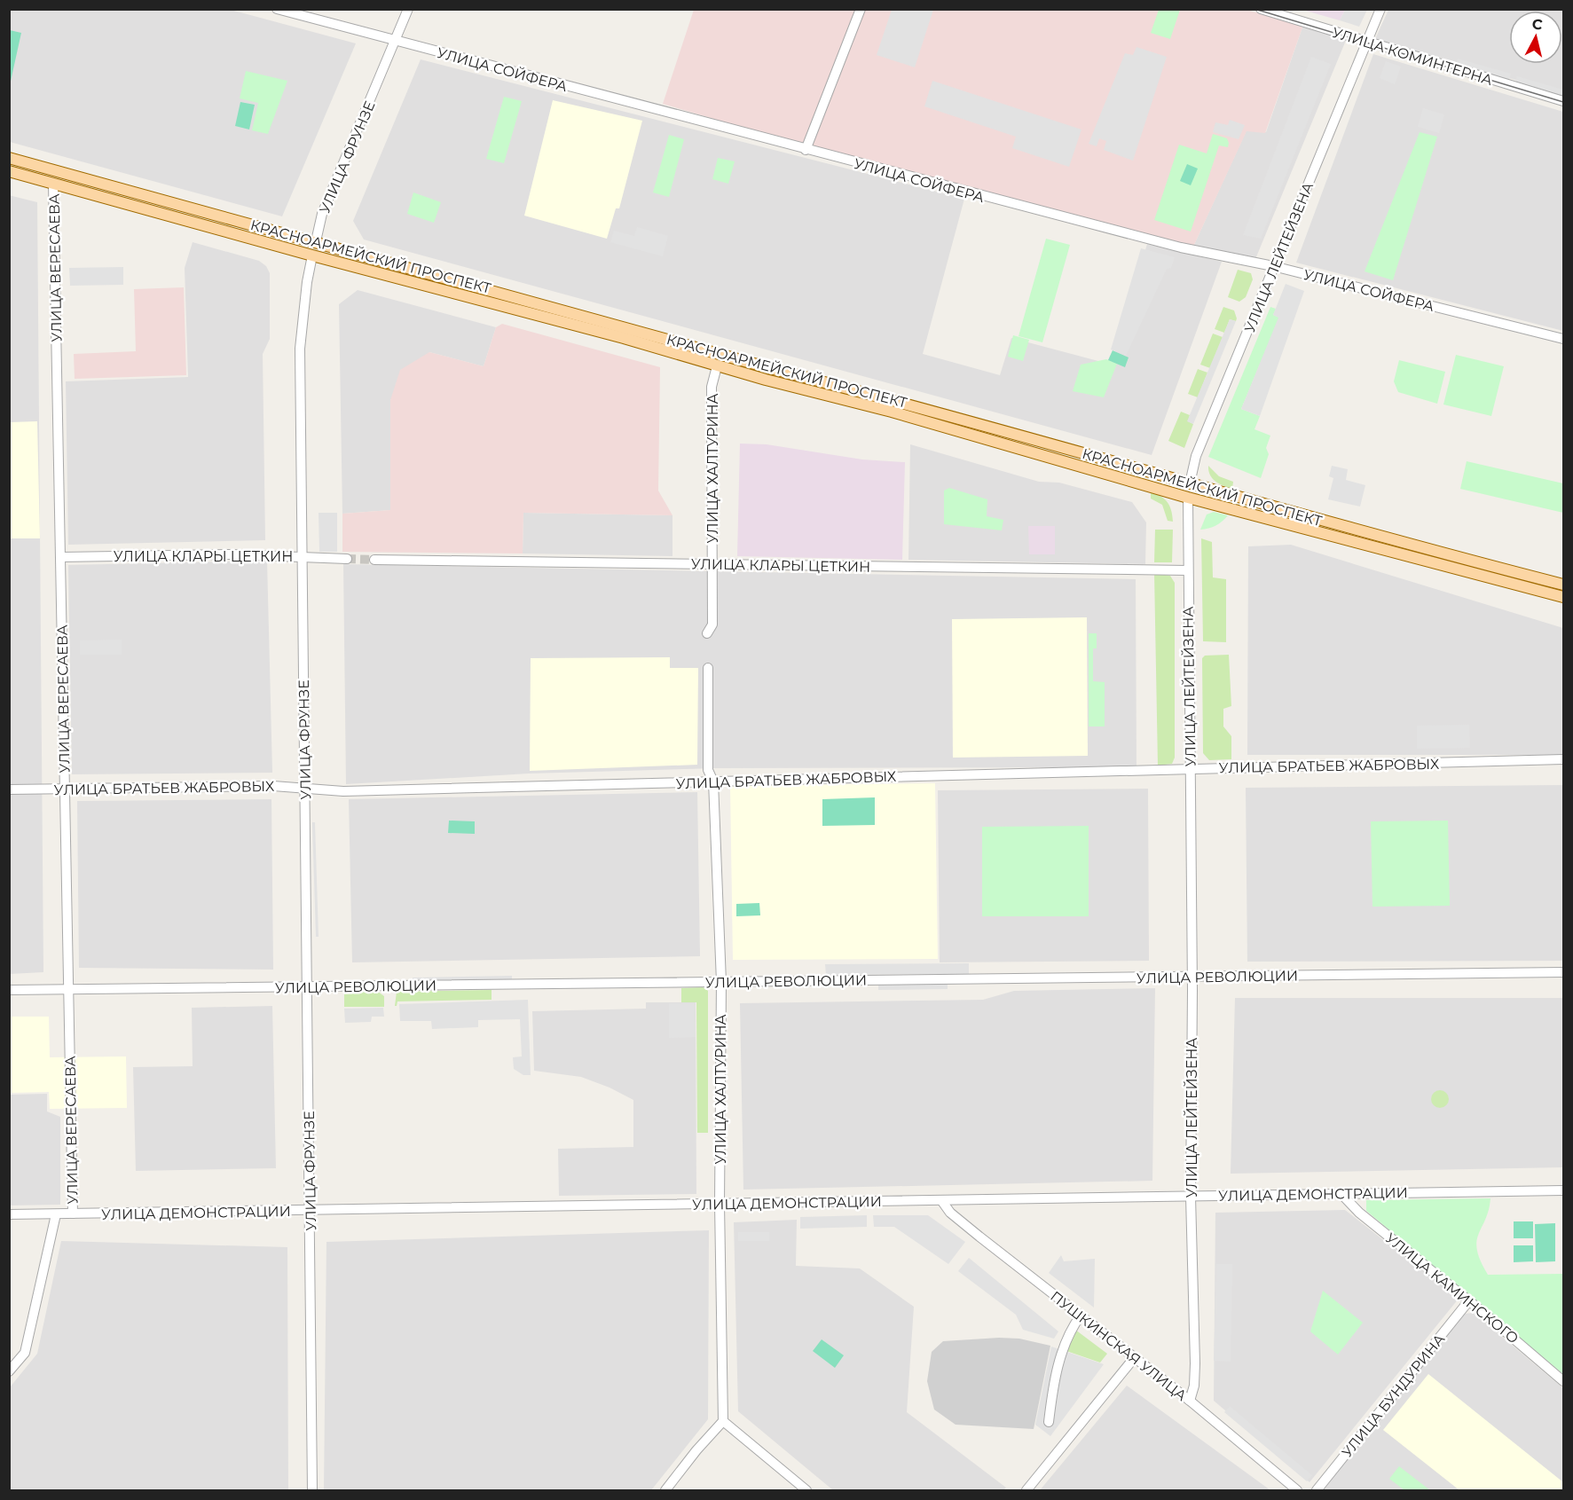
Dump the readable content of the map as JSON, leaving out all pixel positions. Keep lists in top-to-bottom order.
{
  "streets": {
    "main road": ["УЛИЦА ФРУНЗЕ", "КРАСНОАРМЕЙСКИЙ ПРОСПЕКТ", "УЛИЦА ЛЕЙТЕЙЗЕНА"],
    "street": [
      "УЛИЦА КОМИНТЕРНА",
      "УЛИЦА СОЙФЕРА",
      "УЛИЦА ВЕРЕСАЕВА",
      "УЛИЦА ХАЛТУРИНА",
      "УЛИЦА КЛАРЫ ЦЕТКИН",
      "УЛИЦА БРАТЬЕВ ЖАБРОВЫХ",
      "УЛИЦА РЕВОЛЮЦИИ",
      "УЛИЦА ДЕМОНСТРАЦИИ",
      "УЛИЦА КАМИНСКОГО",
      "ПУШКИНСКАЯ УЛИЦА",
      "УЛИЦА БУНДУРИНА"
    ]
  },
  "crossings": [
    ["УЛИЦА КОМИНТЕРНА", "УЛИЦА ЛЕЙТЕЙЗЕНА"],
    ["УЛИЦА СОЙФЕРА", "УЛИЦА ФРУНЗЕ"],
    ["УЛИЦА СОЙФЕРА", "УЛИЦА ЛЕЙТЕЙЗЕНА"],
    ["УЛИЦА ФРУНЗЕ", "КРАСНОАРМЕЙСКИЙ ПРОСПЕКТ"],
    ["УЛИЦА ФРУНЗЕ", "УЛИЦА КЛАРЫ ЦЕТКИН"],
    ["УЛИЦА ФРУНЗЕ", "УЛИЦА БРАТЬЕВ ЖАБРОВЫХ"],
    ["УЛИЦА ФРУНЗЕ", "УЛИЦА РЕВОЛЮЦИИ"],
    ["УЛИЦА ФРУНЗЕ", "УЛИЦА ДЕМОНСТРАЦИИ"],
    ["КРАСНОАРМЕЙСКИЙ ПРОСПЕКТ", "УЛИЦА ЛЕЙТЕЙЗЕНА"],
    ["КРАСНОАРМЕЙСКИЙ ПРОСПЕКТ", "УЛИЦА ВЕРЕСАЕВА"],
    ["КРАСНОАРМЕЙСКИЙ ПРОСПЕКТ", "УЛИЦА ХАЛТУРИНА"],
    ["УЛИЦА ЛЕЙТЕЙЗЕНА", "УЛИЦА КЛАРЫ ЦЕТКИН"],
    ["УЛИЦА ЛЕЙТЕЙЗЕНА", "УЛИЦА БРАТЬЕВ ЖАБРОВЫХ"],
    ["УЛИЦА ЛЕЙТЕЙЗЕНА", "УЛИЦА РЕВОЛЮЦИИ"],
    ["УЛИЦА ЛЕЙТЕЙЗЕНА", "УЛИЦА ДЕМОНСТРАЦИИ"],
    ["УЛИЦА ЛЕЙТЕЙЗЕНА", "ПУШКИНСКАЯ УЛИЦА"],
    ["УЛИЦА ВЕРЕСАЕВА", "УЛИЦА КЛАРЫ ЦЕТКИН"],
    ["УЛИЦА ВЕРЕСАЕВА", "УЛИЦА БРАТЬЕВ ЖАБРОВЫХ"],
    ["УЛИЦА ВЕРЕСАЕВА", "УЛИЦА РЕВОЛЮЦИИ"],
    ["УЛИЦА ВЕРЕСАЕВА", "УЛИЦА ДЕМОНСТРАЦИИ"],
    ["УЛИЦА ХАЛТУРИНА", "УЛИЦА КЛАРЫ ЦЕТКИН"],
    ["УЛИЦА ХАЛТУРИНА", "УЛИЦА БРАТЬЕВ ЖАБРОВЫХ"],
    ["УЛИЦА ХАЛТУРИНА", "УЛИЦА РЕВОЛЮЦИИ"],
    ["УЛИЦА ХАЛТУРИНА", "УЛИЦА ДЕМОНСТРАЦИИ"],
    ["УЛИЦА ДЕМОНСТРАЦИИ", "УЛИЦА КАМИНСКОГО"],
    ["УЛИЦА ДЕМОНСТРАЦИИ", "ПУШКИНСКАЯ УЛИЦА"],
    ["УЛИЦА КАМИНСКОГО", "УЛИЦА БУНДУРИНА"]
  ],
  "north": "top"
}
